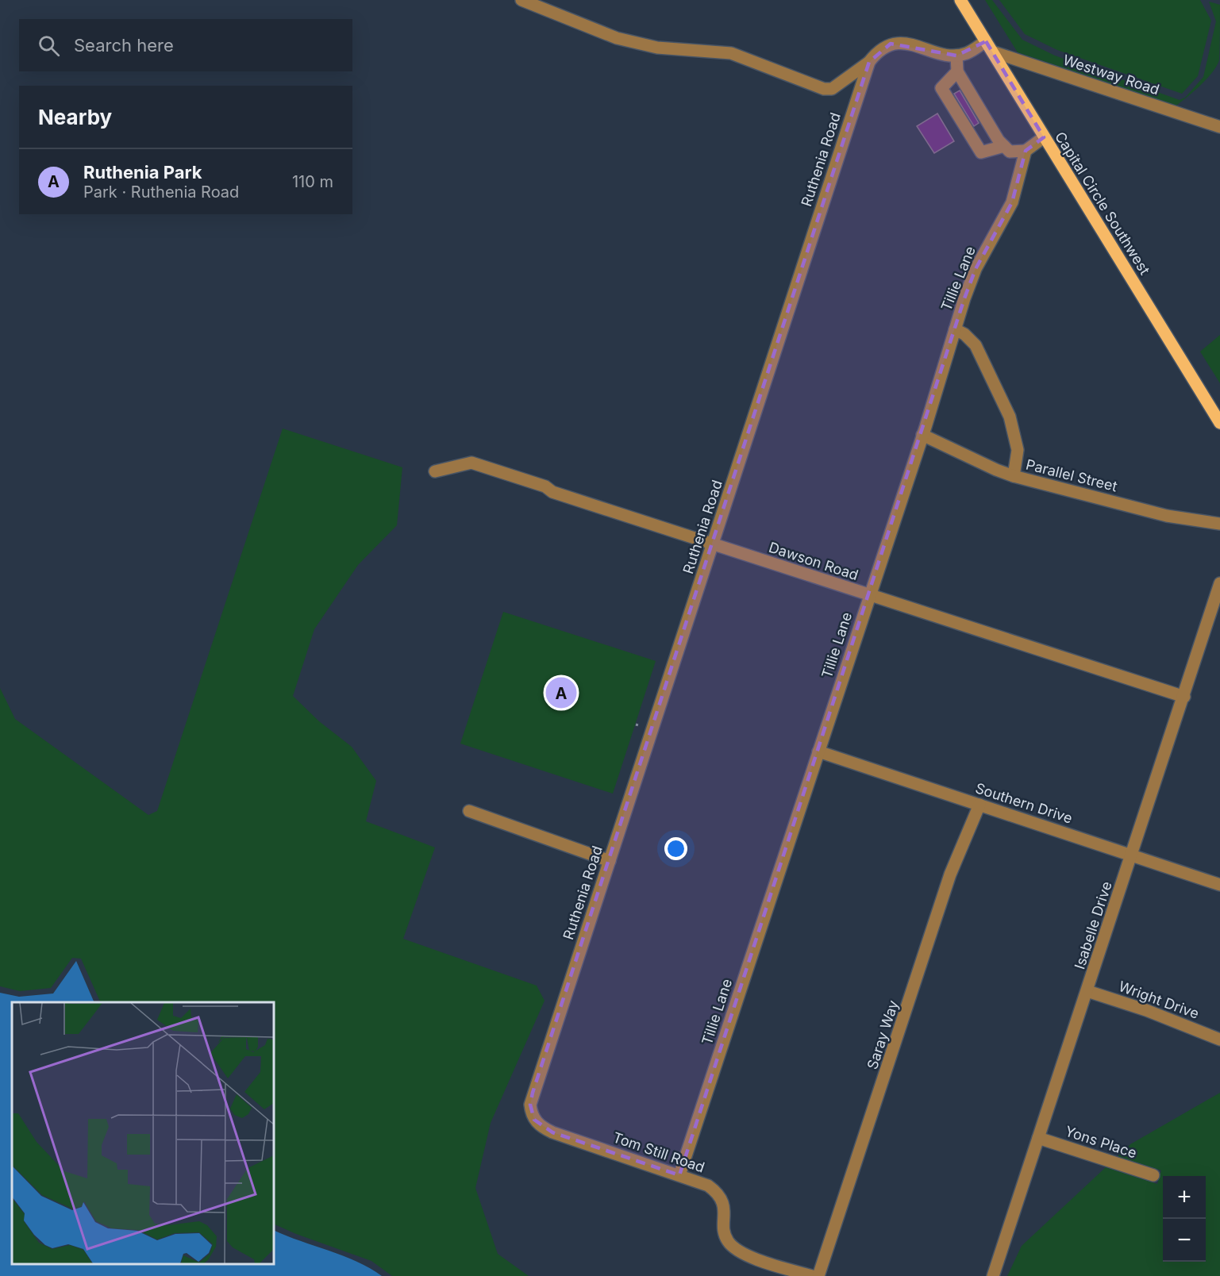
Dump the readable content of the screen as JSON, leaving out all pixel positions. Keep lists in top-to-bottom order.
{
  "streets": {
    "main road": ["Capital Circle Southwest"],
    "street": [
      "Westway Road",
      "Ruthenia Road",
      "Tillie Lane",
      "Parallel Street",
      "Dawson Road",
      "Southern Drive",
      "Isabelle Drive",
      "Wright Drive",
      "Saray Way",
      "Yons Place",
      "Tom Still Road"
    ]
  },
  "crossings": [
    ["Westway Road", "Capital Circle Southwest"],
    ["Ruthenia Road", "Dawson Road"],
    ["Ruthenia Road", "Tom Still Road"],
    ["Tillie Lane", "Parallel Street"],
    ["Tillie Lane", "Dawson Road"],
    ["Tillie Lane", "Southern Drive"],
    ["Tillie Lane", "Tom Still Road"],
    ["Dawson Road", "Isabelle Drive"],
    ["Southern Drive", "Isabelle Drive"],
    ["Southern Drive", "Saray Way"],
    ["Isabelle Drive", "Wright Drive"],
    ["Isabelle Drive", "Yons Place"]
  ],
  "page": {
    "search": "Search here",
    "heading": "Nearby",
    "list": [
      {
        "mark": "A",
        "name": "Ruthenia Park",
        "note": "Park · Ruthenia Road",
        "value": "110 m"
      }
    ],
    "pins": "A",
    "map_buttons": ["+", "−"]
  }
}
